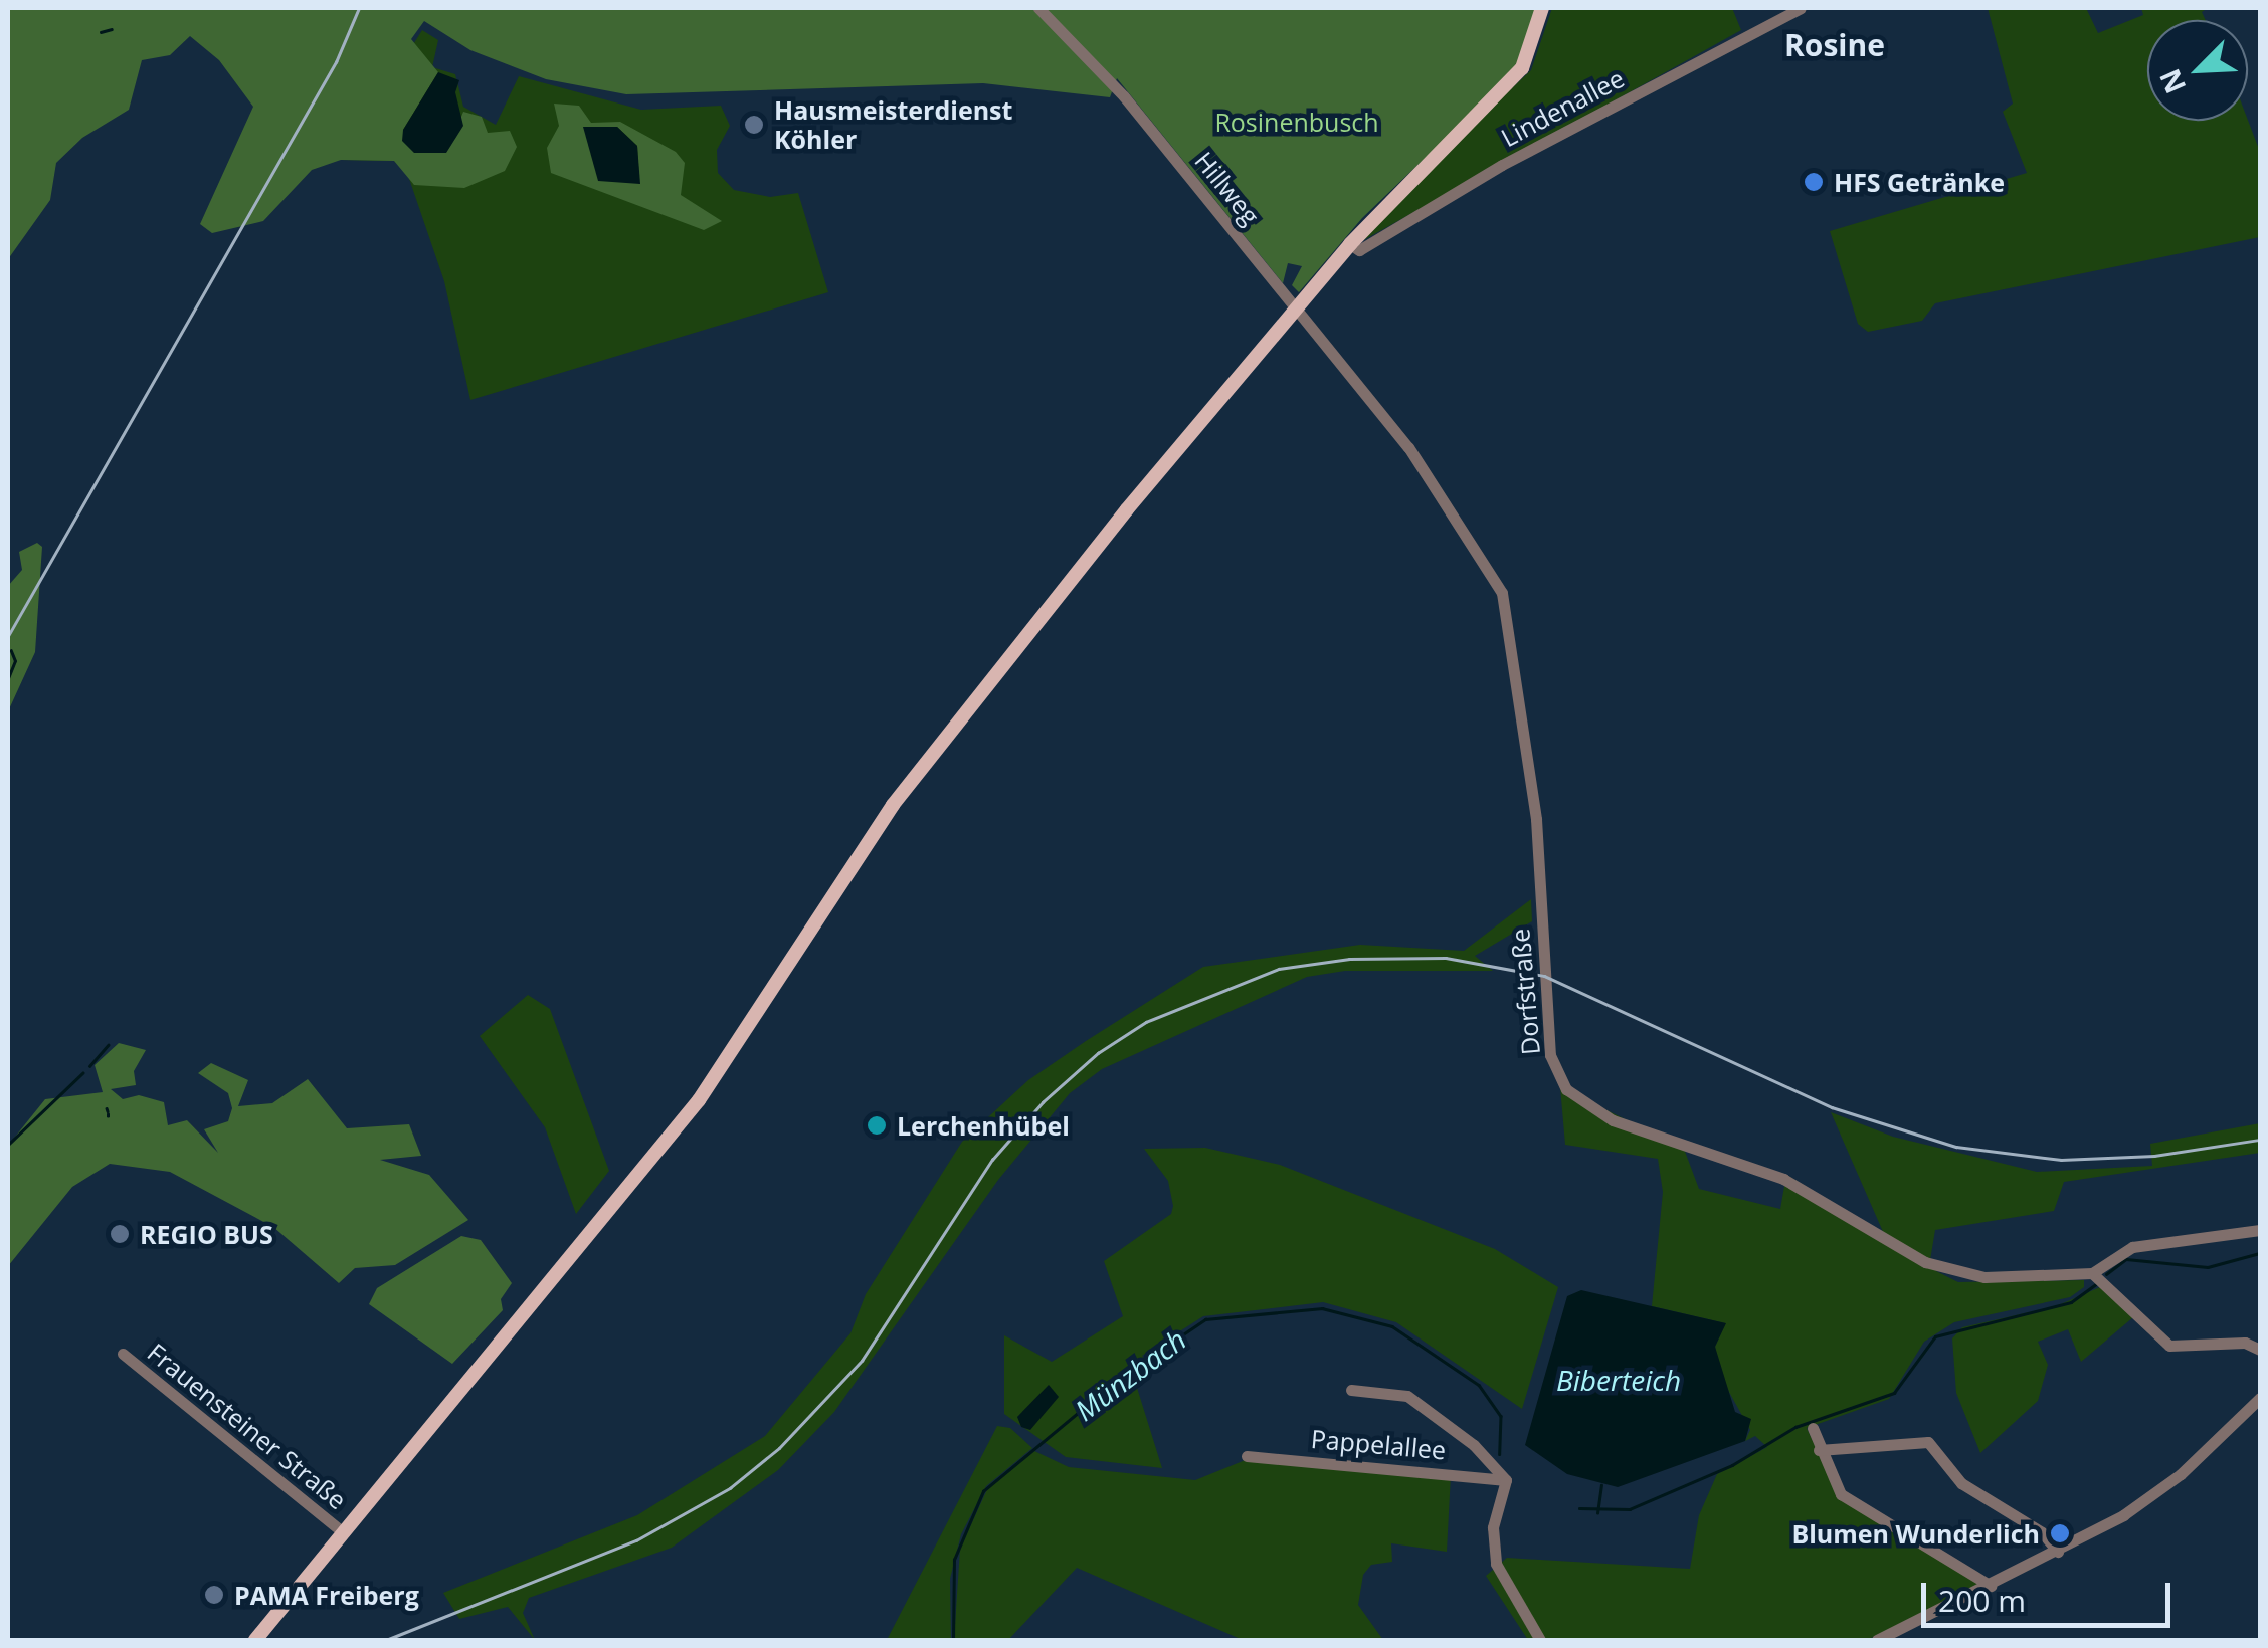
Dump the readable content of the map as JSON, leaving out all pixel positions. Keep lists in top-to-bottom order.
{
  "streets": {
    "main road": ["Frauensteiner Straße"],
    "street": [
      "Lindenallee",
      "Hillweg",
      "Dorfstraße",
      "Pappelallee"
    ]
  },
  "crossings": [
    ["Lindenallee", "Frauensteiner Straße"],
    ["Hillweg", "Dorfstraße"],
    ["Hillweg", "Frauensteiner Straße"],
    ["Dorfstraße", "Frauensteiner Straße"]
  ],
  "districts": ["Rosine"],
  "water": ["Münzbach", "Biberteich"],
  "parks": ["Rosinenbusch"],
  "places": [
    "Hausmeisterdienst Köhler",
    "HFS Getränke",
    "Lerchenhübel",
    "REGIO BUS",
    "Blumen Wunderlich",
    "PAMA Freiberg"
  ],
  "scale_bar": "200 m",
  "north": "bottom left"
}
